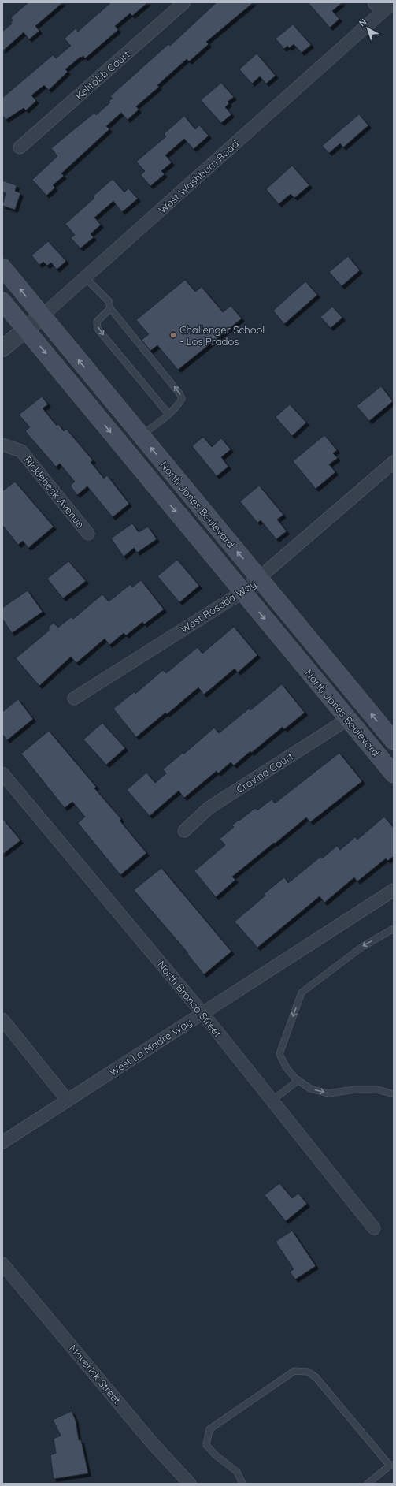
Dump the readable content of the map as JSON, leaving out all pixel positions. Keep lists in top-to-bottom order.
{
  "streets": {
    "main road": ["North Jones Boulevard"],
    "street": [
      "Kelitabb Court",
      "West Washburn Road",
      "Ricklebeck Avenue",
      "West Rosada Way",
      "Cravina Court",
      "North Bronco Street",
      "West La Madre Way",
      "Maverick Street"
    ]
  },
  "crossings": [
    ["West Washburn Road", "North Jones Boulevard"],
    ["North Jones Boulevard", "West Rosada Way"],
    ["North Jones Boulevard", "Cravina Court"],
    ["North Bronco Street", "West La Madre Way"]
  ],
  "places": ["Challenger School - Los Prados"],
  "north": "top left"
}
